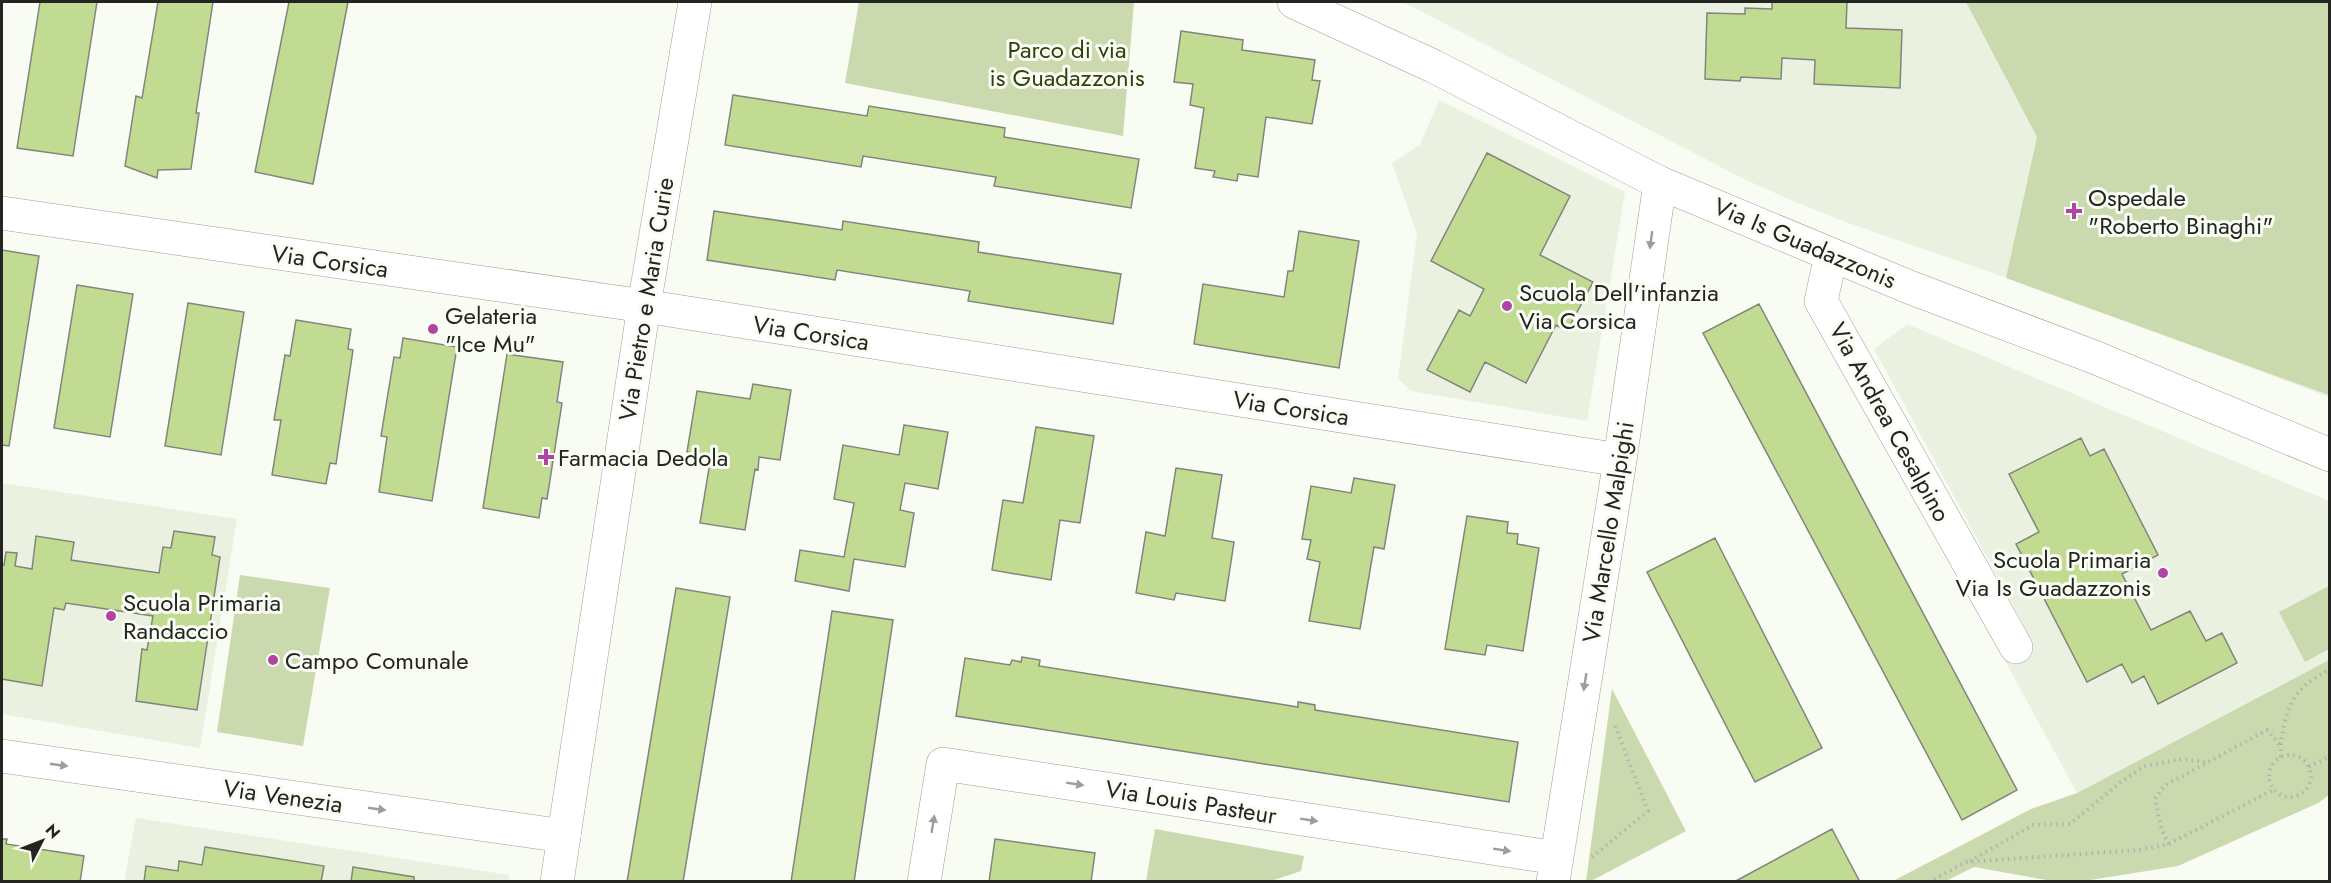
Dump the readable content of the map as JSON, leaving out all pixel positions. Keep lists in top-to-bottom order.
{
  "streets": {
    "street": [
      "Via Is Guadazzonis",
      "Via Corsica",
      "Via Pietro e Maria Curie",
      "Via Andrea Cesalpino",
      "Via Marcello Malpighi",
      "Via Venezia",
      "Via Louis Pasteur"
    ]
  },
  "crossings": [
    ["Via Is Guadazzonis", "Via Andrea Cesalpino"],
    ["Via Is Guadazzonis", "Via Marcello Malpighi"],
    ["Via Corsica", "Via Pietro e Maria Curie"],
    ["Via Corsica", "Via Marcello Malpighi"],
    ["Via Pietro e Maria Curie", "Via Venezia"],
    ["Via Marcello Malpighi", "Via Louis Pasteur"]
  ],
  "one_way": ["Via Marcello Malpighi", "Via Venezia", "Via Louis Pasteur"],
  "parks": ["Parco di via is Guadazzonis"],
  "places": {
    "health": ["Ospedale \"Roberto Binaghi\"", "Farmacia Dedola"],
    "other": [
      "Scuola Dell'infanzia Via Corsica",
      "Gelateria \"Ice Mu\"",
      "Scuola Primaria Via Is Guadazzonis",
      "Scuola Primaria Randaccio",
      "Campo Comunale"
    ]
  },
  "north": "top right"
}
